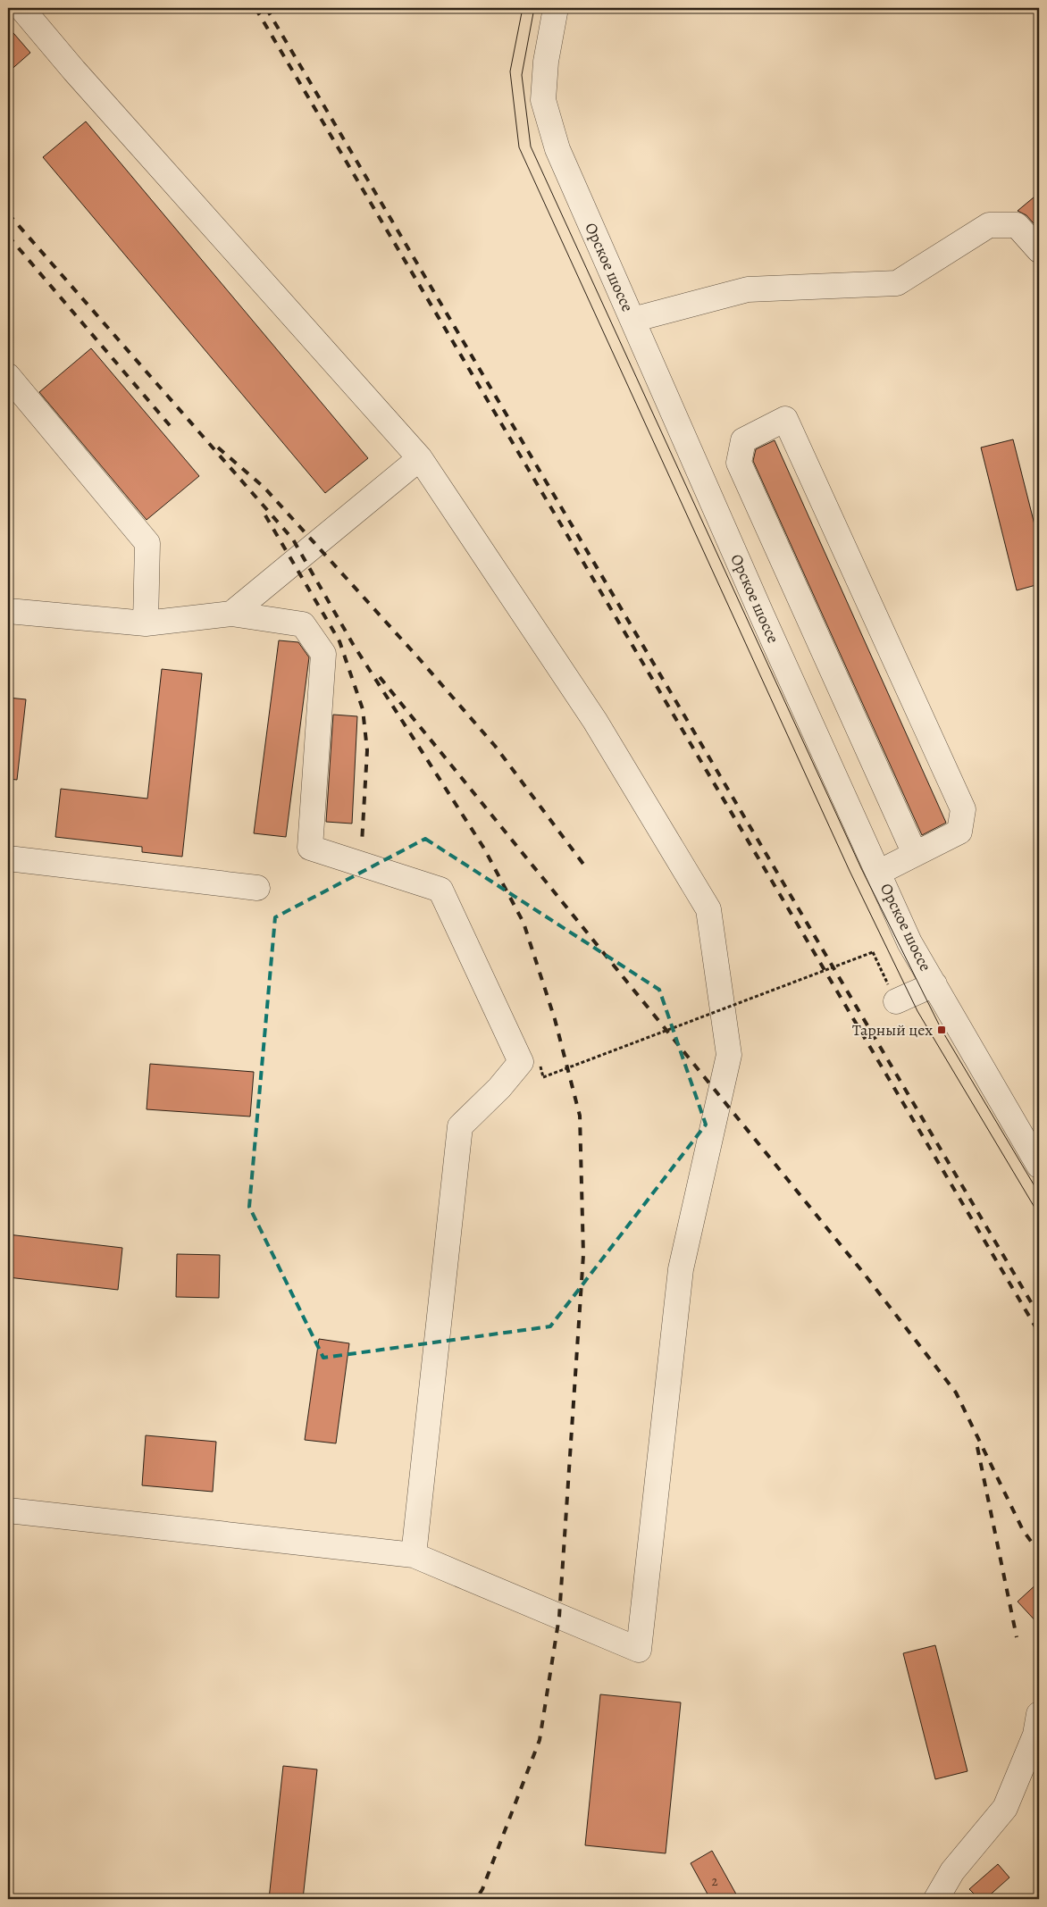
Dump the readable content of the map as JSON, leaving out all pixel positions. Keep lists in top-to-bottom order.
{
  "streets": {
    "street": ["Орское шоссе"]
  },
  "places": {
    "transit": ["Тарный цех"]
  },
  "house_numbers": ["2"]
}
